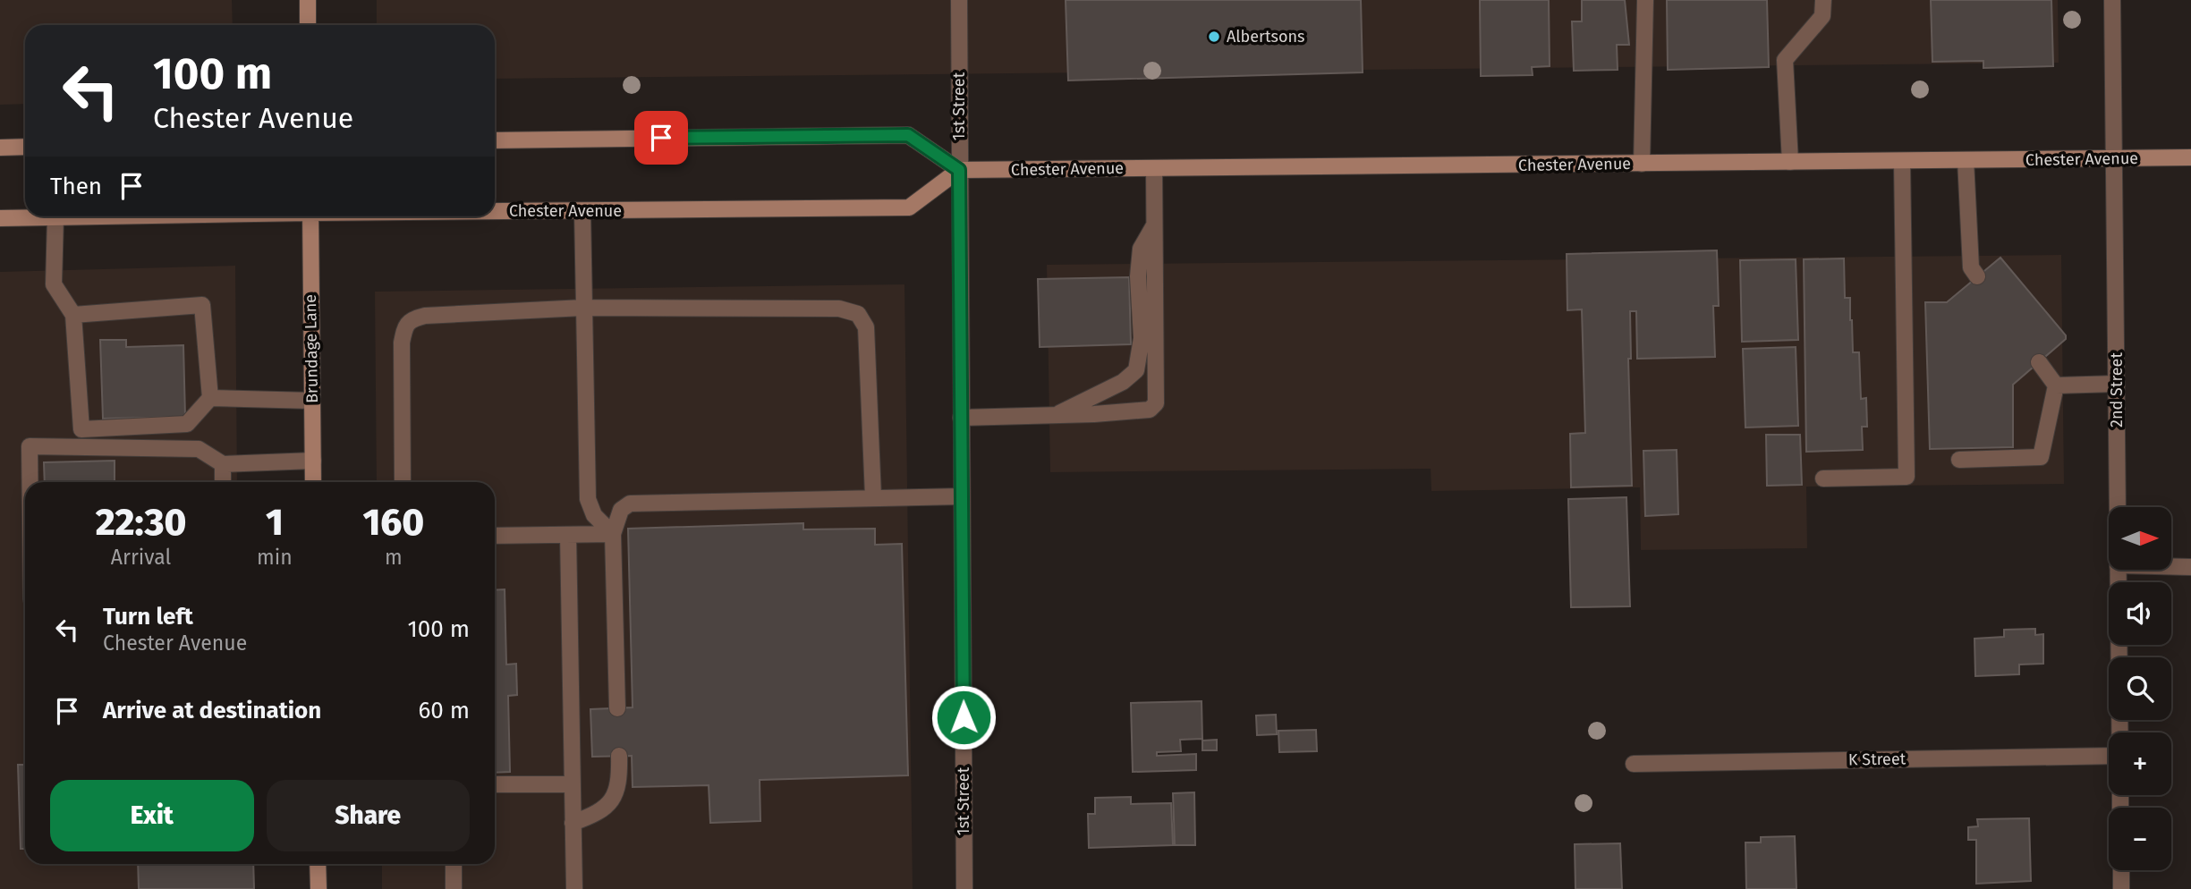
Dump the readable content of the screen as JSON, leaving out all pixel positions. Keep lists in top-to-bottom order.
{
  "streets": {
    "main road": ["Chester Avenue", "Brundage Lane"],
    "street": ["1st Street", "2nd Street", "K Street"]
  },
  "crossings": [
    ["1st Street", "Chester Avenue"],
    ["Chester Avenue", "2nd Street"]
  ],
  "places": ["Albertsons"],
  "north": "right",
  "page": {
    "turn": ["100 m", "Chester Avenue"],
    "then": "Then",
    "eta": [
      "22:30",
      "Arrival",
      "1",
      "min",
      "160",
      "m"
    ],
    "map_buttons": ["+", "−"],
    "list": [
      {
        "name": "Turn left",
        "note": "Chester Avenue",
        "value": "100 m"
      },
      {
        "name": "Arrive at destination",
        "value": "60 m"
      }
    ],
    "buttons": ["Exit", "Share"]
  }
}
